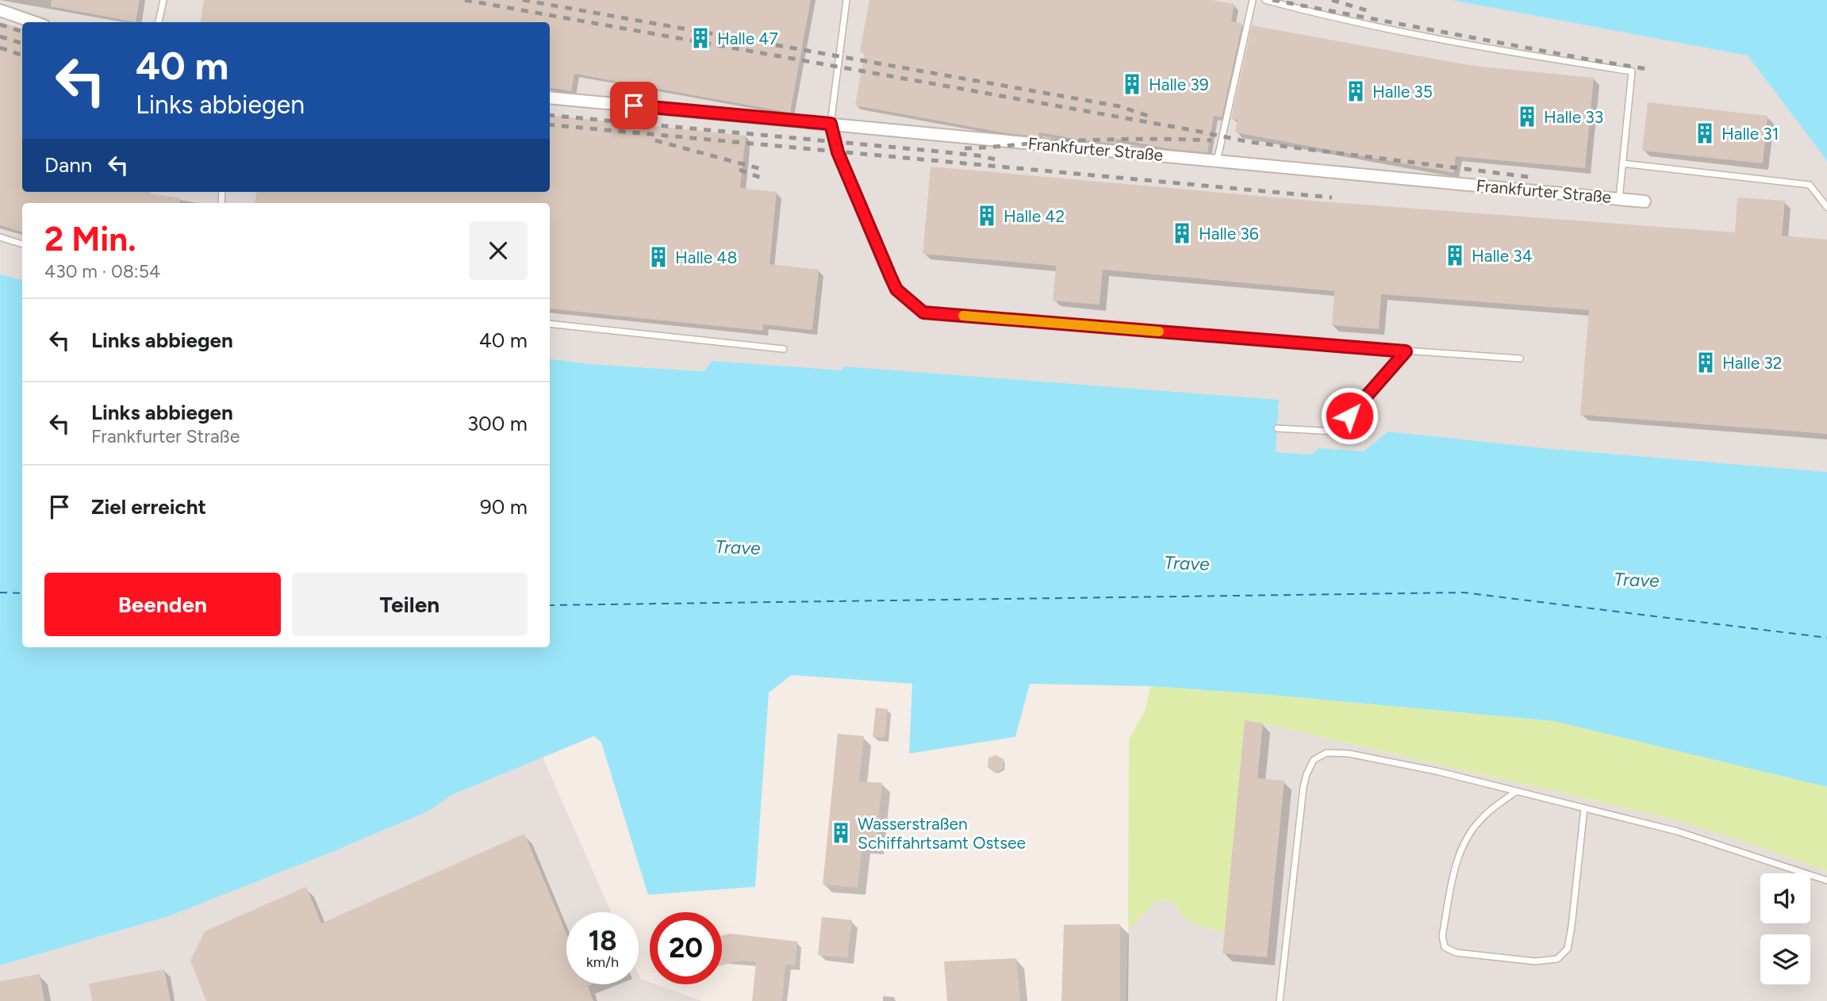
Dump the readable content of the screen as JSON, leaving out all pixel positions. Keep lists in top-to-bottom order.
{
  "streets": {
    "street": ["Frankfurter Straße"]
  },
  "water": ["Trave"],
  "places": {
    "building": [
      "Halle 47",
      "Halle 39",
      "Halle 35",
      "Halle 33",
      "Halle 31",
      "Halle 42",
      "Halle 36",
      "Halle 34",
      "Halle 48",
      "Halle 32",
      "Wasserstraßen Schiffahrtsamt Ostsee"
    ]
  },
  "page": {
    "turn": ["40 m", "Links abbiegen"],
    "then": "Dann",
    "heading": ["2 Min.", "430 m · 08:54"],
    "list": [
      {
        "name": "Links abbiegen",
        "value": "40 m"
      },
      {
        "name": "Links abbiegen",
        "note": "Frankfurter Straße",
        "value": "300 m"
      },
      {
        "name": "Ziel erreicht",
        "value": "90 m"
      }
    ],
    "buttons": ["Beenden", "Teilen"],
    "speed": "18 km/h",
    "limit": "20"
  }
}
